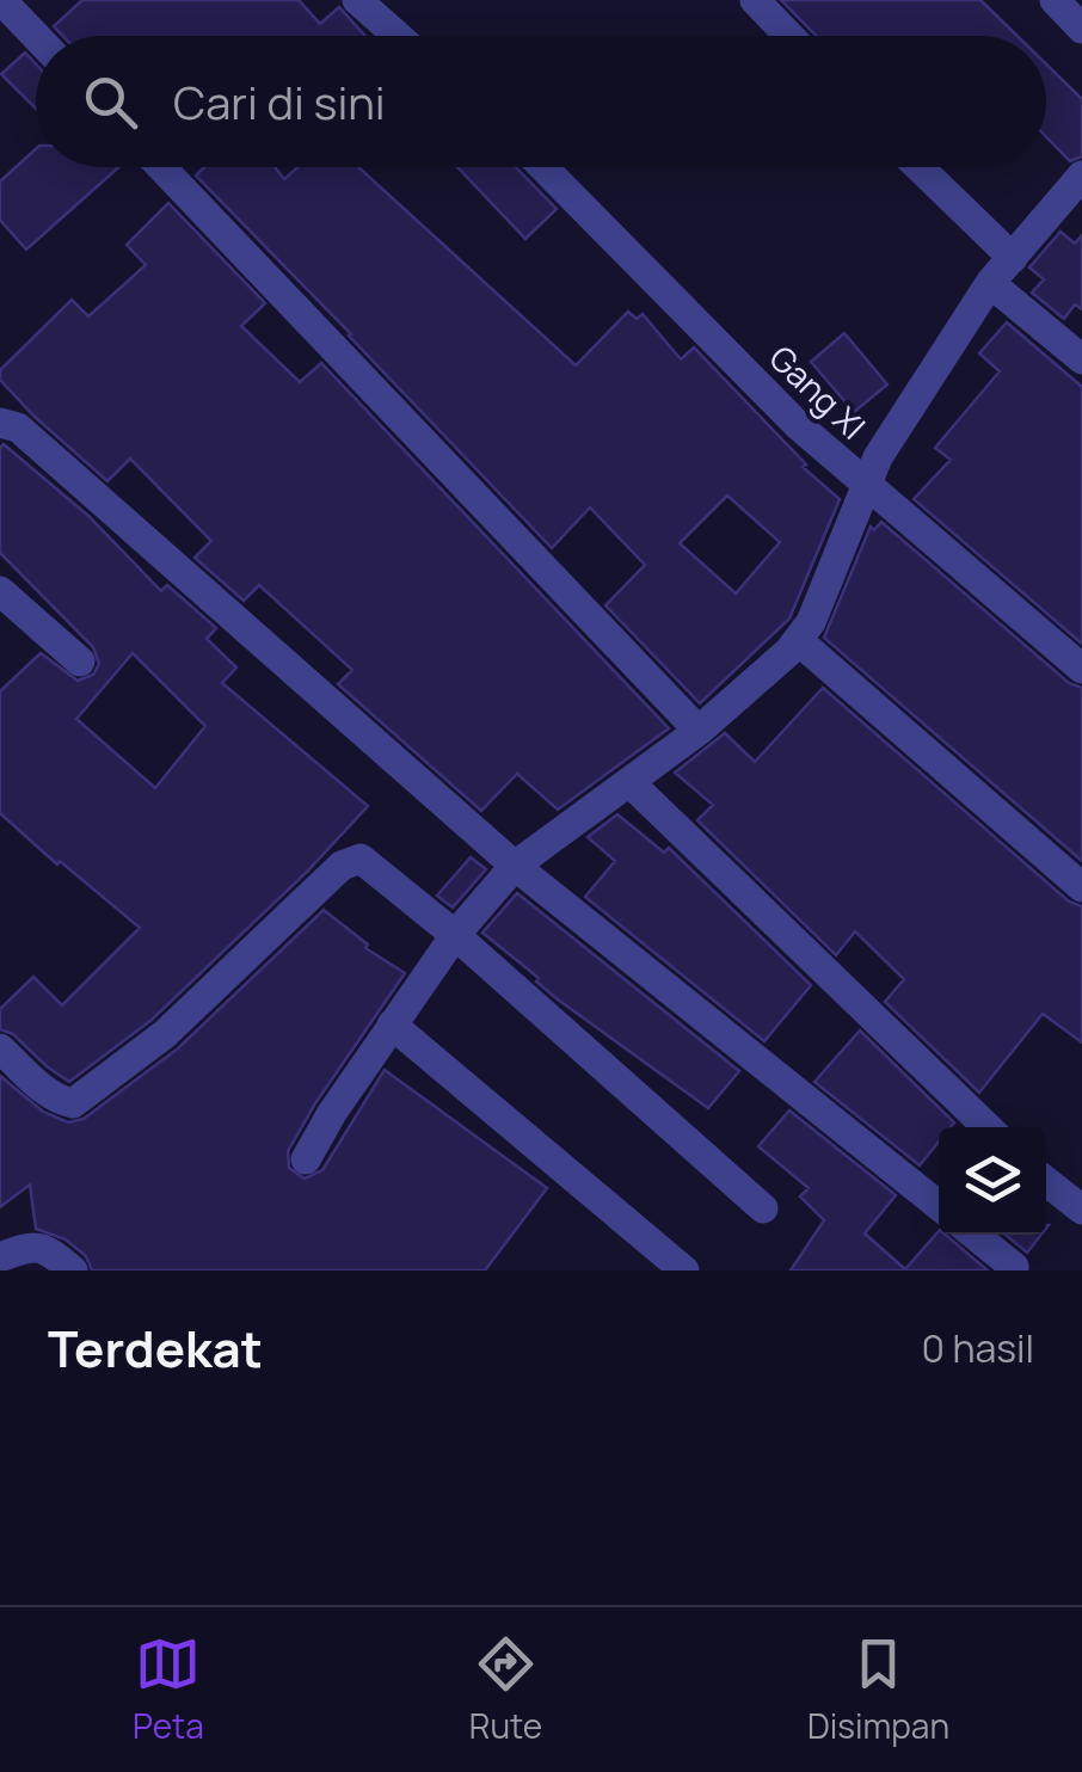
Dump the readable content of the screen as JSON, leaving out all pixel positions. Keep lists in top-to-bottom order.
{
  "streets": {
    "street": ["Gang XI"]
  },
  "page": {
    "search": "Cari di sini",
    "heading": ["Terdekat", "0 hasil"],
    "nav": ["Peta", "Rute", "Disimpan"]
  }
}
